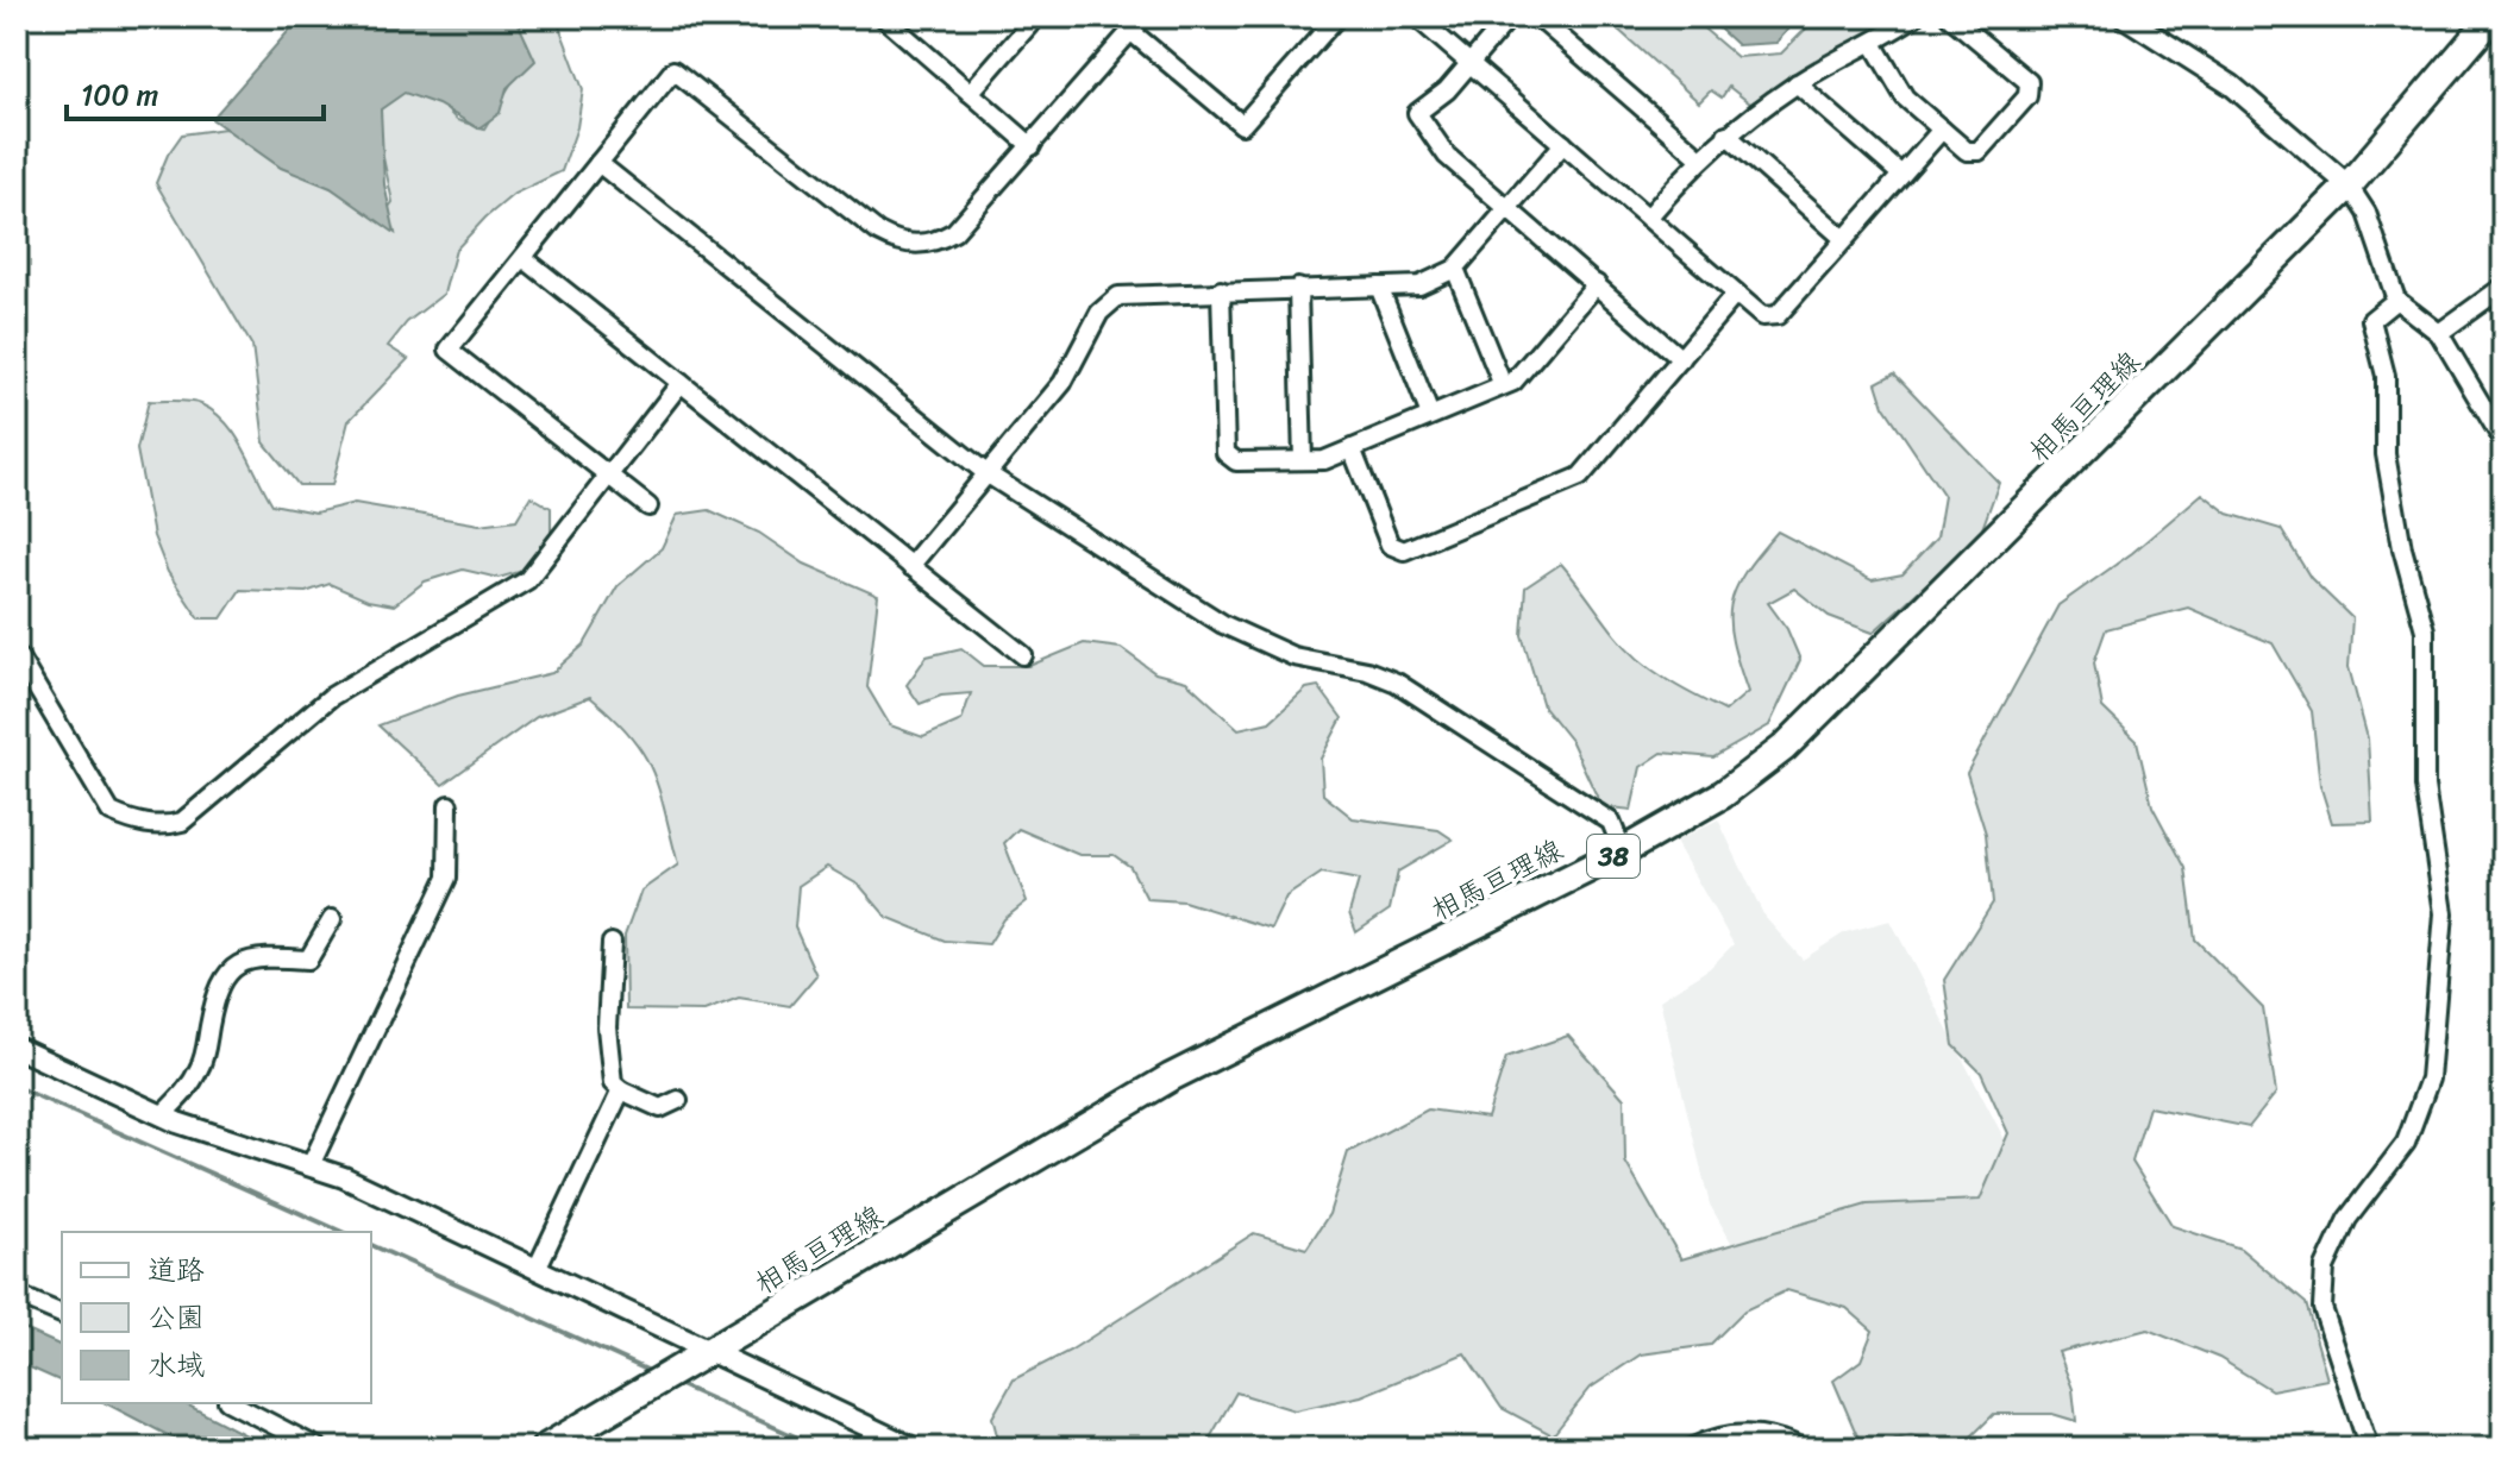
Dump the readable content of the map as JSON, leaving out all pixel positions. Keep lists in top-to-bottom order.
{
  "streets": {
    "main road": ["相馬亘理線", "38"]
  },
  "legend": ["道路", "公園", "水域"],
  "scale_bar": "100 m"
}
